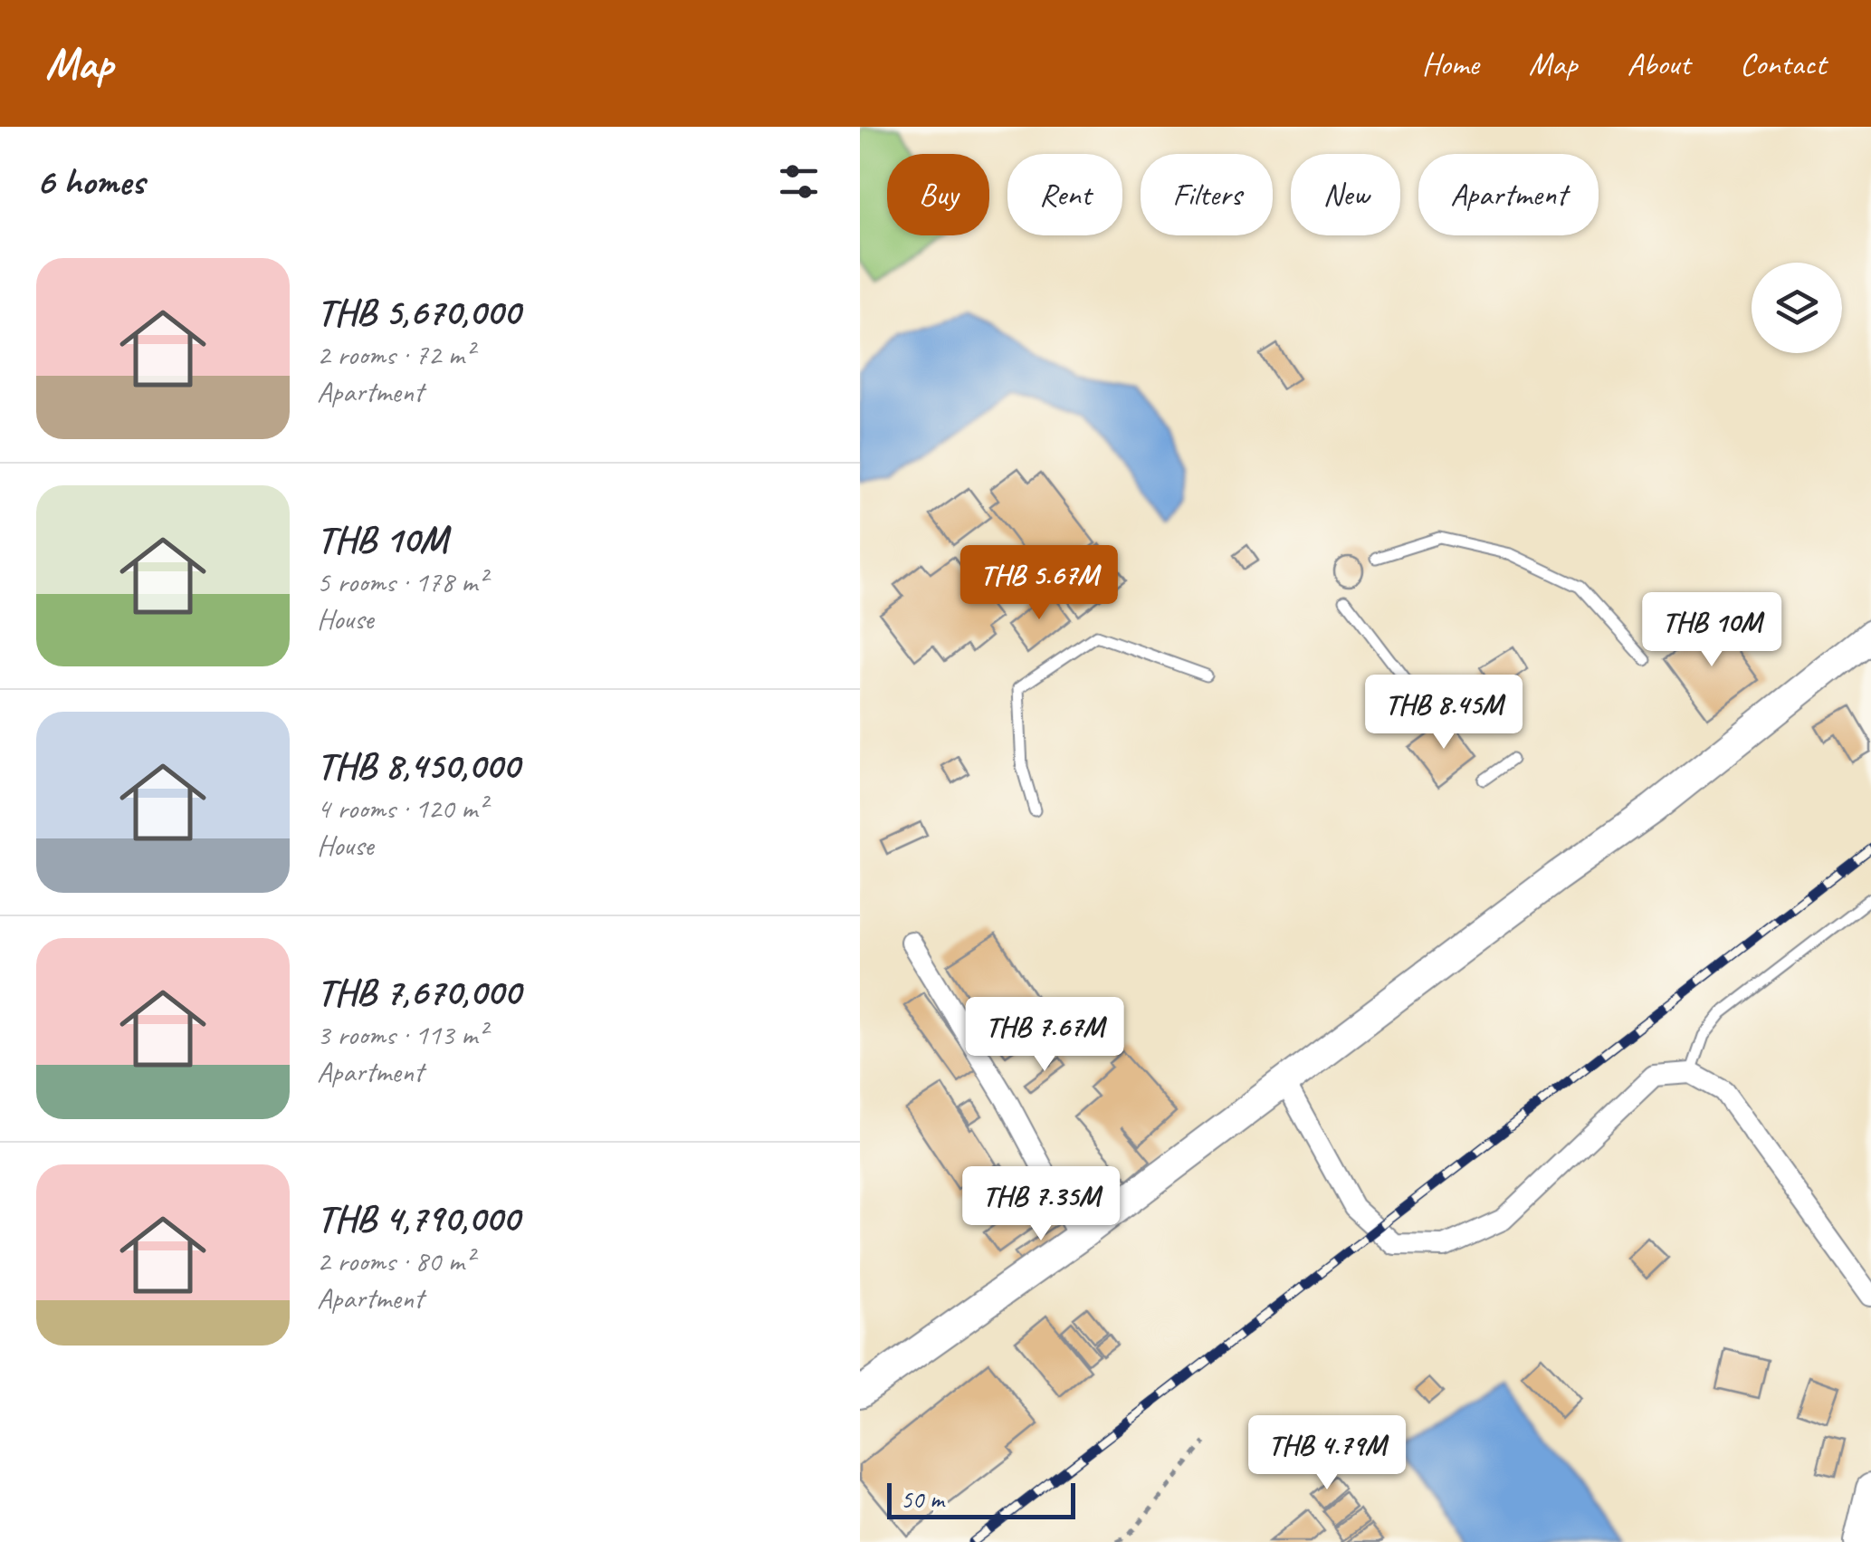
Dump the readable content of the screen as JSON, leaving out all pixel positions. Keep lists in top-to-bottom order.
{
  "scale_bar": "50 m",
  "page": {
    "header": "Map",
    "nav": [
      "Home",
      "Map",
      "About",
      "Contact"
    ],
    "heading": "6 homes",
    "chip": [
      "Buy",
      "Rent",
      "Filters",
      "New",
      "Apartment"
    ],
    "list": [
      {
        "name": "THB 5,670,000",
        "note": "2 rooms · 72 m² · Apartment"
      },
      {
        "name": "THB 10M",
        "note": "5 rooms · 178 m² · House"
      },
      {
        "name": "THB 8,450,000",
        "note": "4 rooms · 120 m² · House"
      },
      {
        "name": "THB 7,670,000",
        "note": "3 rooms · 113 m² · Apartment"
      },
      {
        "name": "THB 4,790,000",
        "note": "2 rooms · 80 m² · Apartment"
      }
    ],
    "price": [
      "THB 5.67M",
      "THB 10M",
      "THB 8.45M",
      "THB 7.67M",
      "THB 7.35M",
      "THB 4.79M"
    ],
    "scale": "50 m"
  }
}
